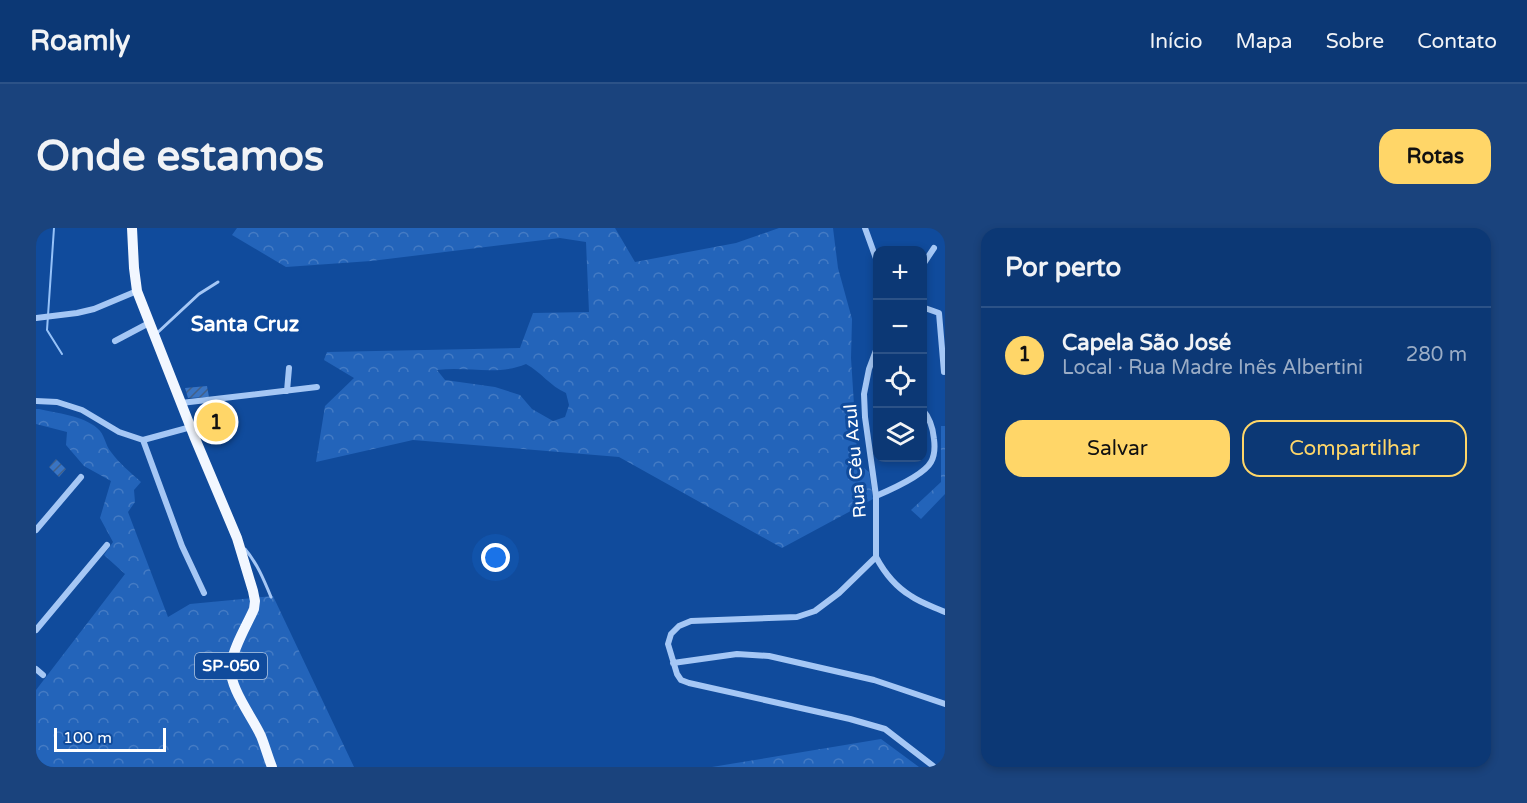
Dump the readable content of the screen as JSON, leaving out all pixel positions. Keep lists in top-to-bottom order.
{
  "streets": {
    "main road": ["SP-050"],
    "street": ["Rua Céu Azul"]
  },
  "districts": ["Santa Cruz"],
  "scale_bar": "100 m",
  "page": {
    "header": "Roamly",
    "nav": [
      "Início",
      "Mapa",
      "Sobre",
      "Contato"
    ],
    "buttons": [
      "Rotas",
      ["Salvar", "Compartilhar"]
    ],
    "title": "Onde estamos",
    "heading": "Por perto",
    "map_buttons": ["+", "−"],
    "list": [
      {
        "mark": "1",
        "name": "Capela São José",
        "note": "Local · Rua Madre Inês Albertini",
        "value": "280 m"
      }
    ],
    "pins": "1",
    "scale": "100 m"
  }
}
